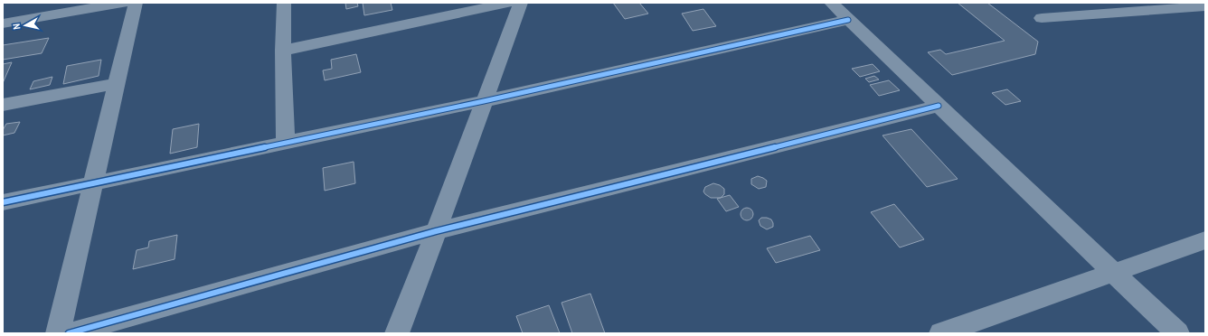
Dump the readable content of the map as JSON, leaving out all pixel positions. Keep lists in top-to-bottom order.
{
  "north": "left"
}
